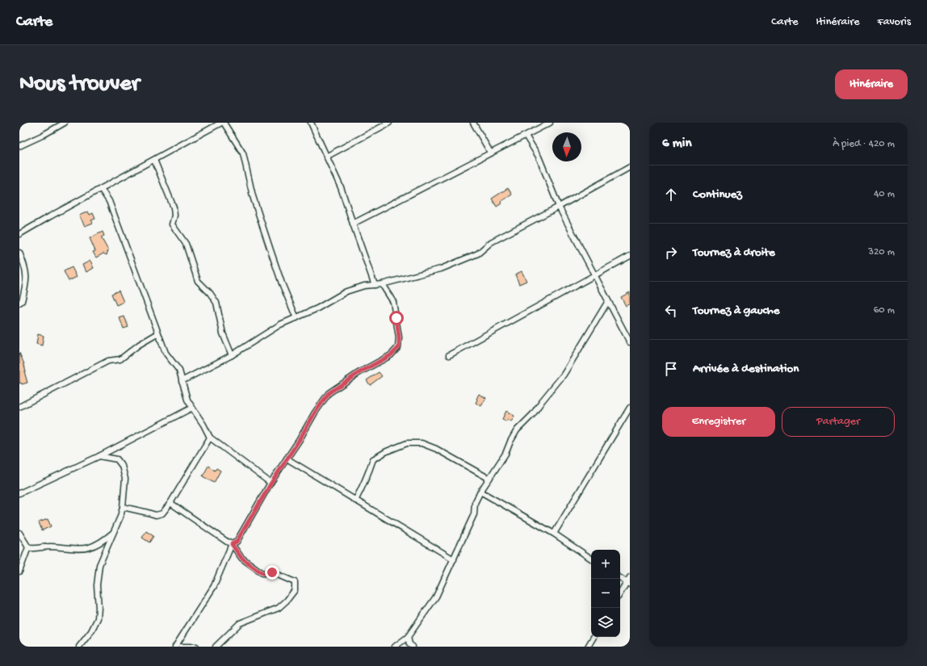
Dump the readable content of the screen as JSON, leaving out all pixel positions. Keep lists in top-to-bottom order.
{
  "north": "bottom",
  "page": {
    "header": "Carte",
    "nav": ["Carte", "Itinéraire", "Favoris"],
    "buttons": [
      "Itinéraire",
      ["Enregistrer", "Partager"]
    ],
    "title": "Nous trouver",
    "heading": ["6 min", "À pied · 420 m"],
    "list": [
      ["Continuez", "40 m"],
      ["Tournez à droite", "320 m"],
      ["Tournez à gauche", "60 m"],
      "Arrivée à destination"
    ],
    "map_buttons": ["+", "−"]
  }
}
